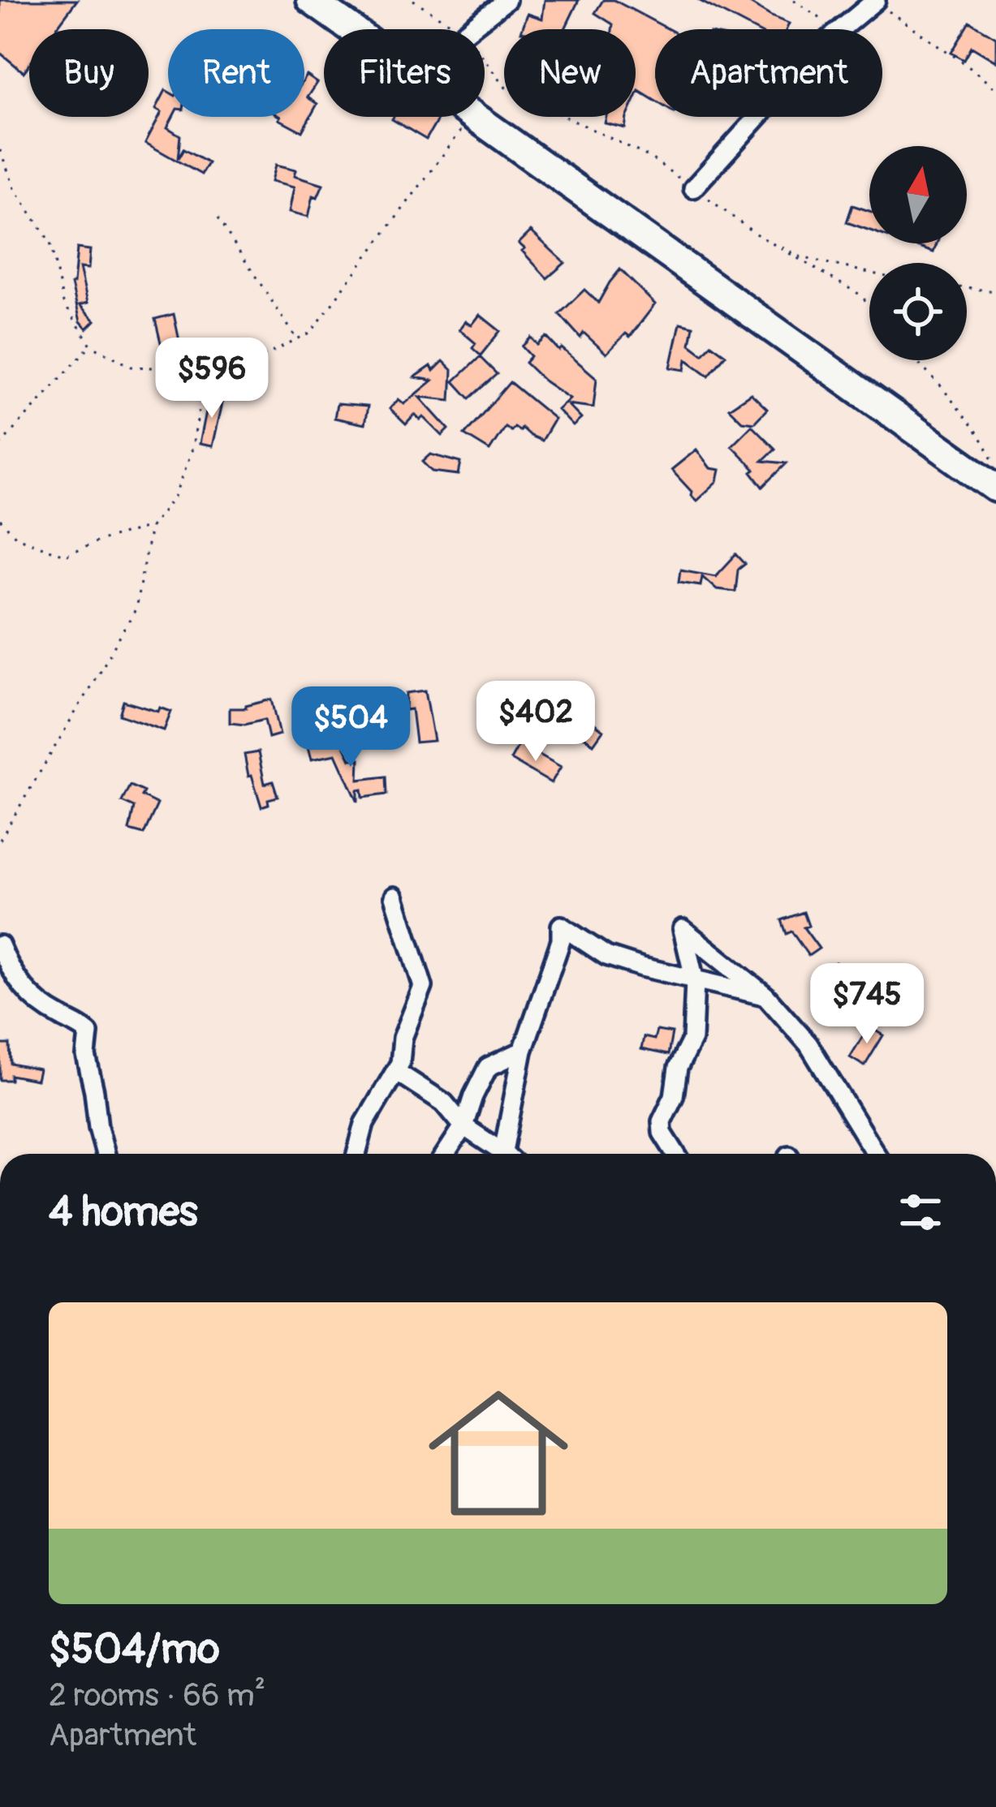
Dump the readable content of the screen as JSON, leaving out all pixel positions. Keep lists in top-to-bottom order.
{
  "north": "top",
  "page": {
    "chip": [
      "Buy",
      "Rent",
      "Filters",
      "New",
      "Apartment"
    ],
    "price": [
      "$596",
      "$402",
      "$504",
      "$745"
    ],
    "heading": "4 homes",
    "list": [
      {
        "name": "$504/mo",
        "note": "2 rooms · 66 m² · Apartment"
      }
    ]
  }
}
